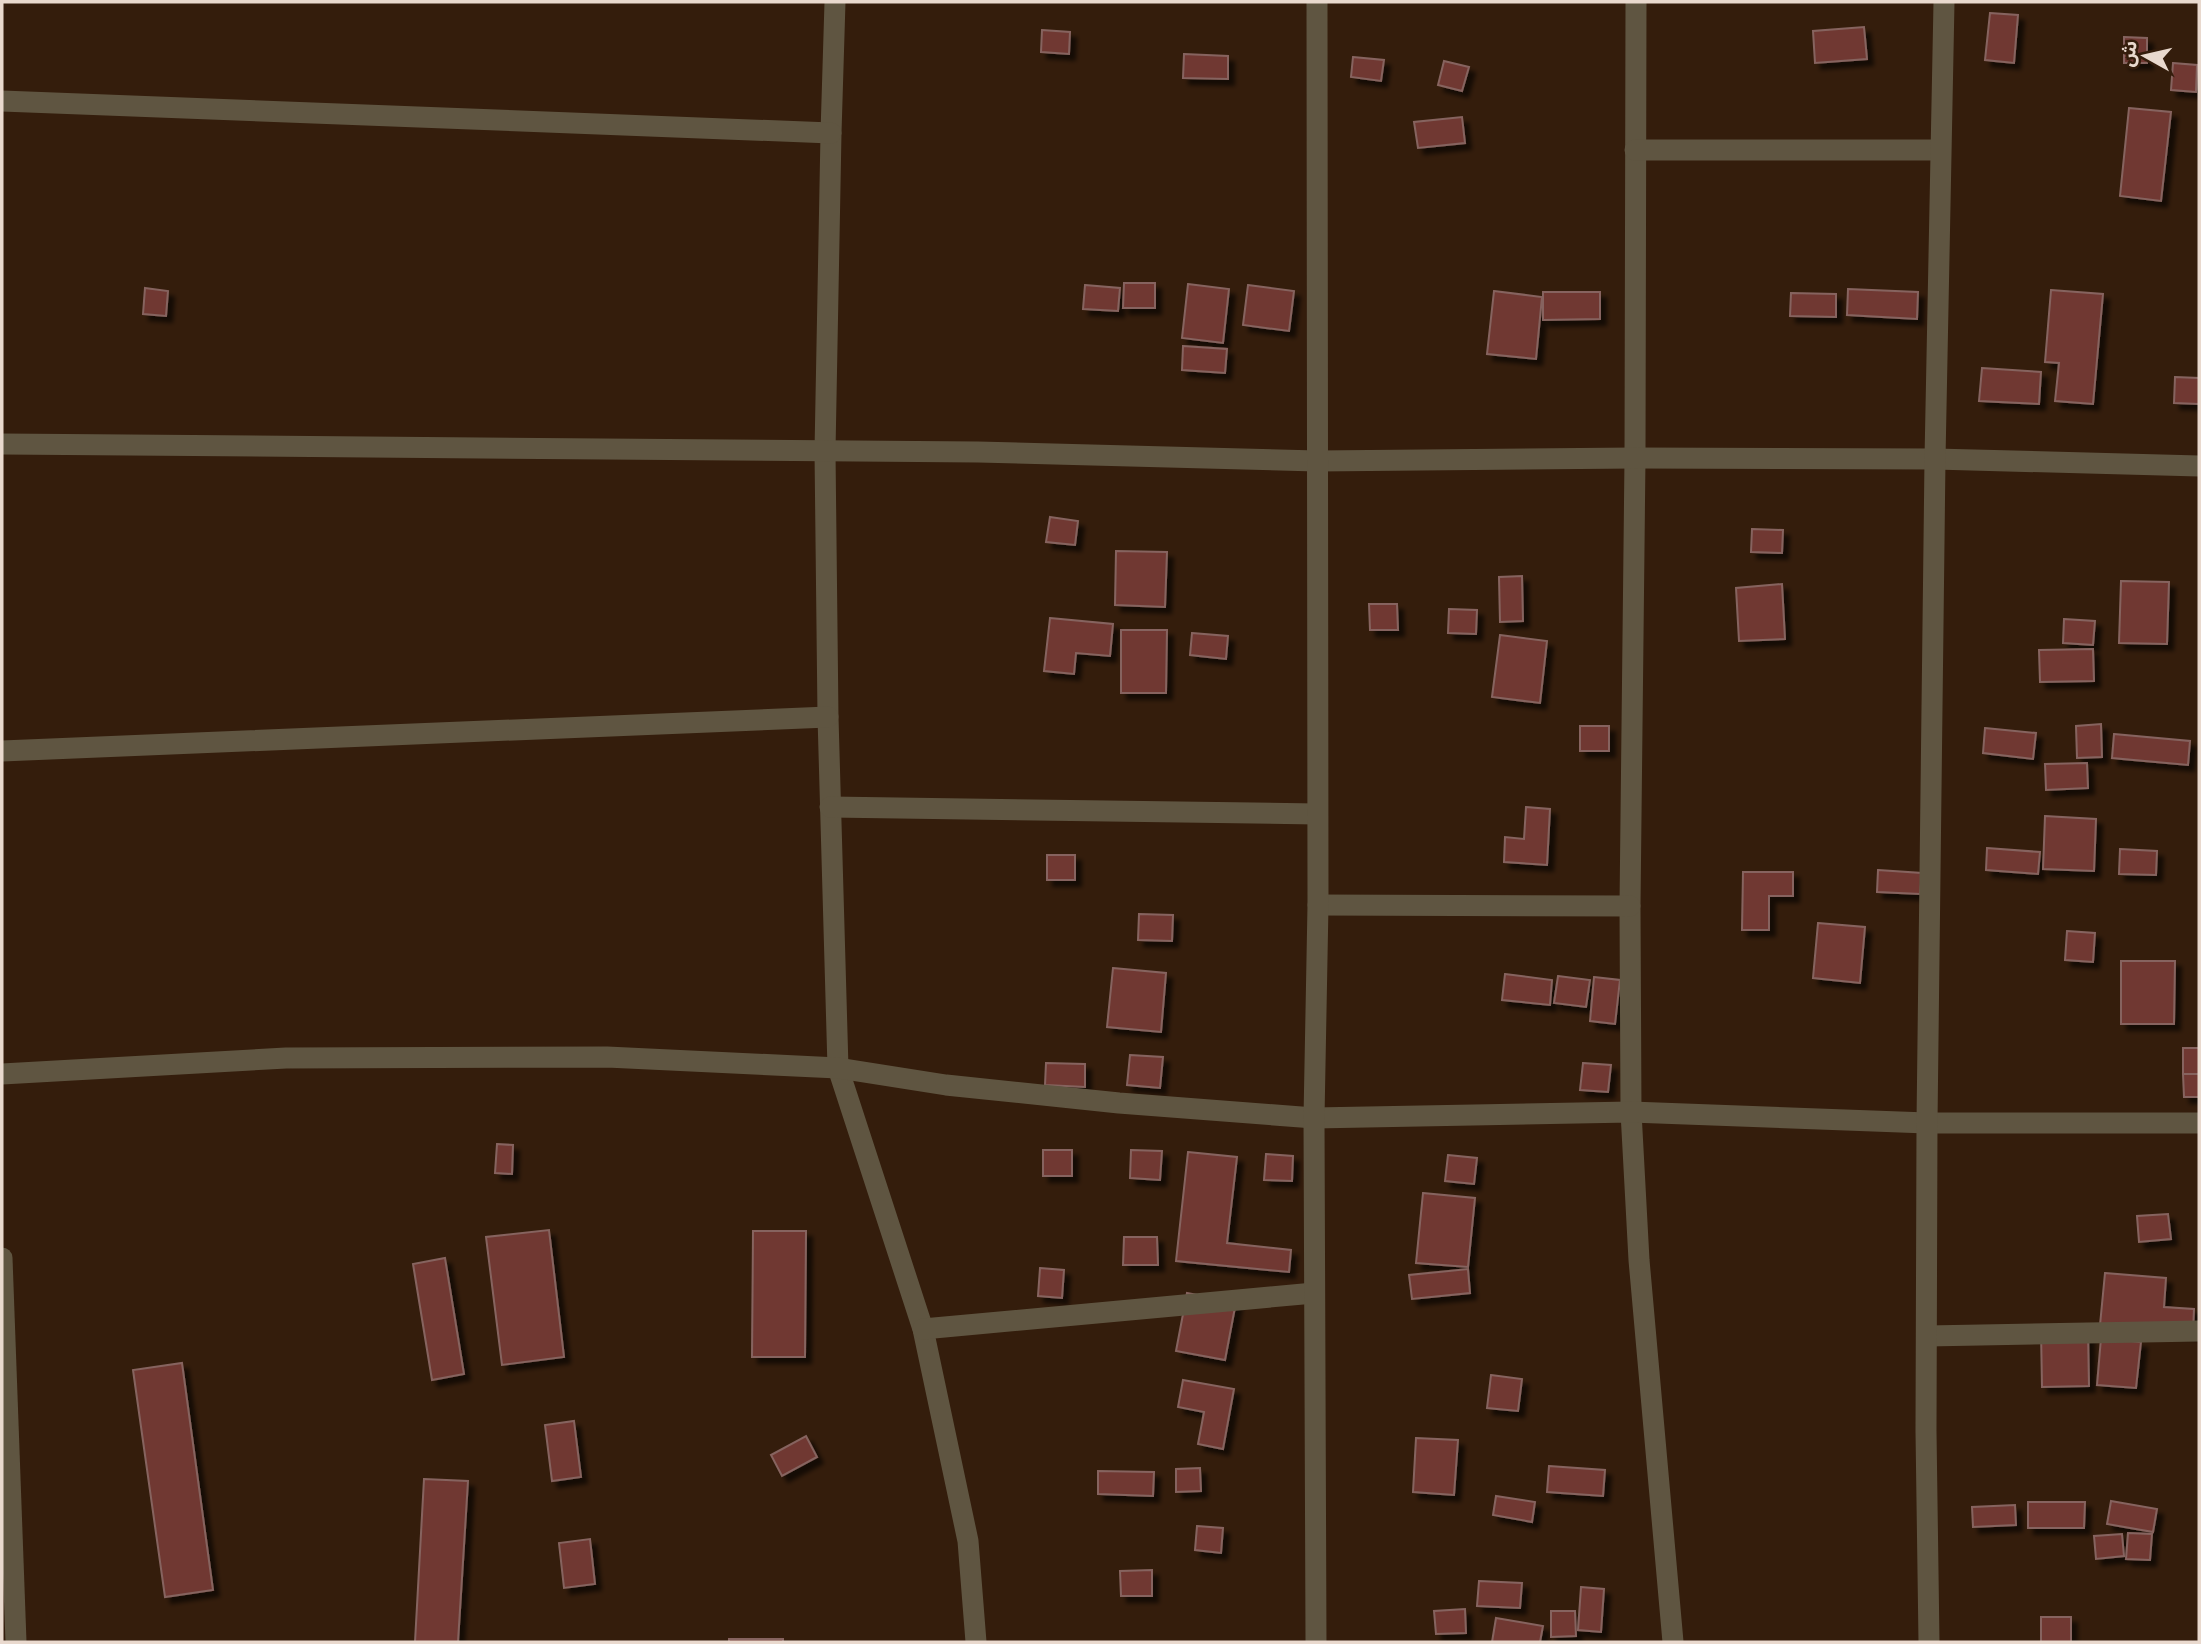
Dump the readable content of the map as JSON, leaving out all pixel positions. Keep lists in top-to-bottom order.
{
  "north": "left"
}
